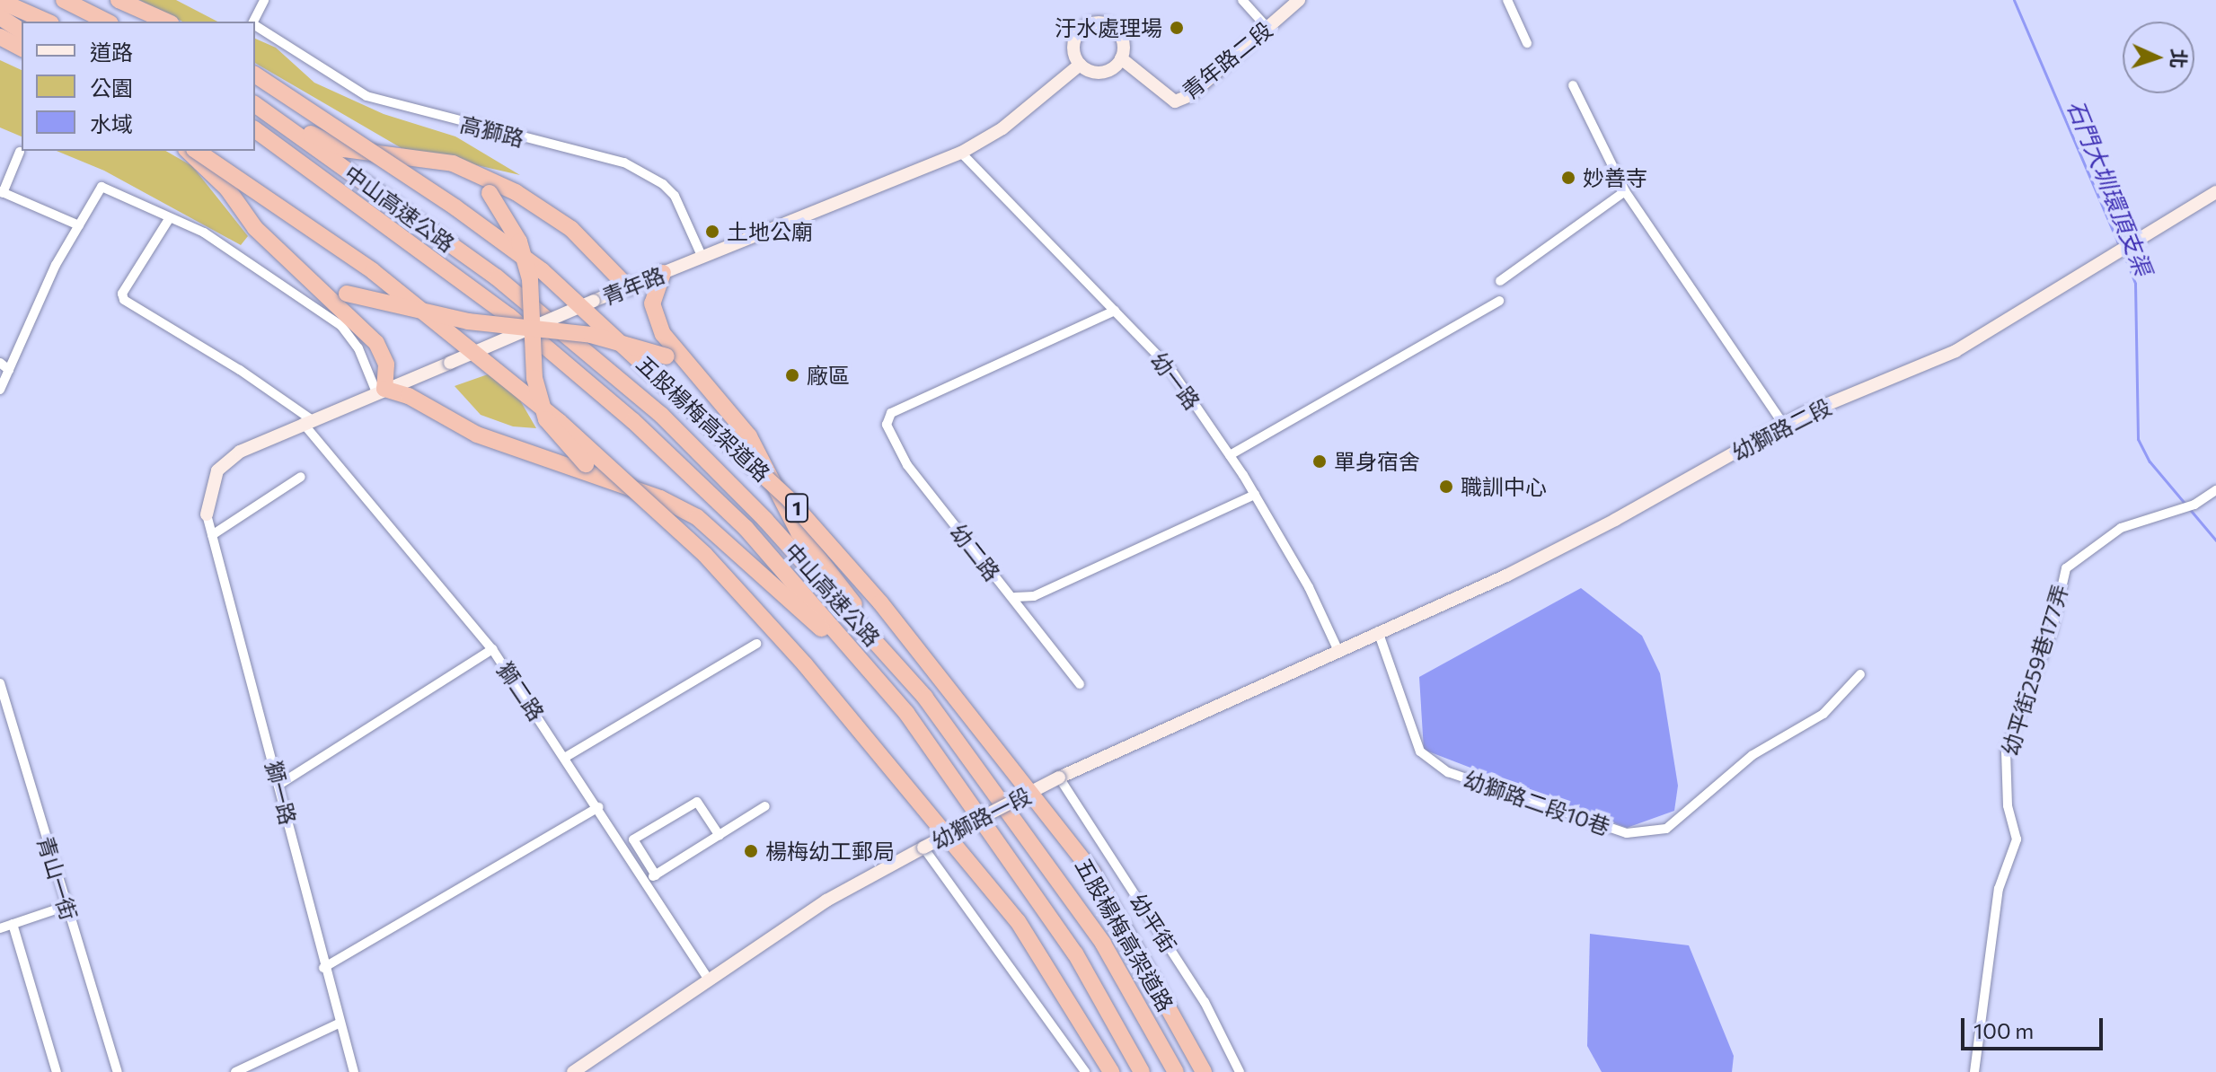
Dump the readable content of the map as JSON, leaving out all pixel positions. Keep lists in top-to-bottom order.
{
  "streets": {
    "highway": ["中山高速公路", "五股楊梅高架道路", "1"],
    "street": [
      "青年路二段",
      "高獅路",
      "青年路",
      "幼一路",
      "幼獅路二段",
      "幼二路",
      "幼平街259巷177弄",
      "獅二路",
      "獅一路",
      "幼獅路二段10巷",
      "幼獅路一段",
      "青山一街",
      "幼平街"
    ]
  },
  "crossings": [
    ["青年路二段", "青年路"],
    ["高獅路", "青年路"],
    ["青年路", "幼一路"],
    ["青年路", "獅二路"],
    ["青年路", "獅一路"],
    ["幼一路", "幼獅路二段"],
    ["幼一路", "幼二路"],
    ["幼一路", "幼獅路一段"],
    ["幼獅路二段", "幼獅路二段10巷"],
    ["幼獅路二段", "幼獅路一段"],
    ["獅二路", "幼獅路一段"],
    ["幼獅路一段", "幼平街"]
  ],
  "water": ["石門大圳環頂支渠"],
  "places": [
    "汙水處理場",
    "妙善寺",
    "土地公廟",
    "廠區",
    "單身宿舍",
    "職訓中心",
    "楊梅幼工郵局"
  ],
  "legend": ["道路", "公園", "水域"],
  "scale_bar": "100 m",
  "north": "right"
}
